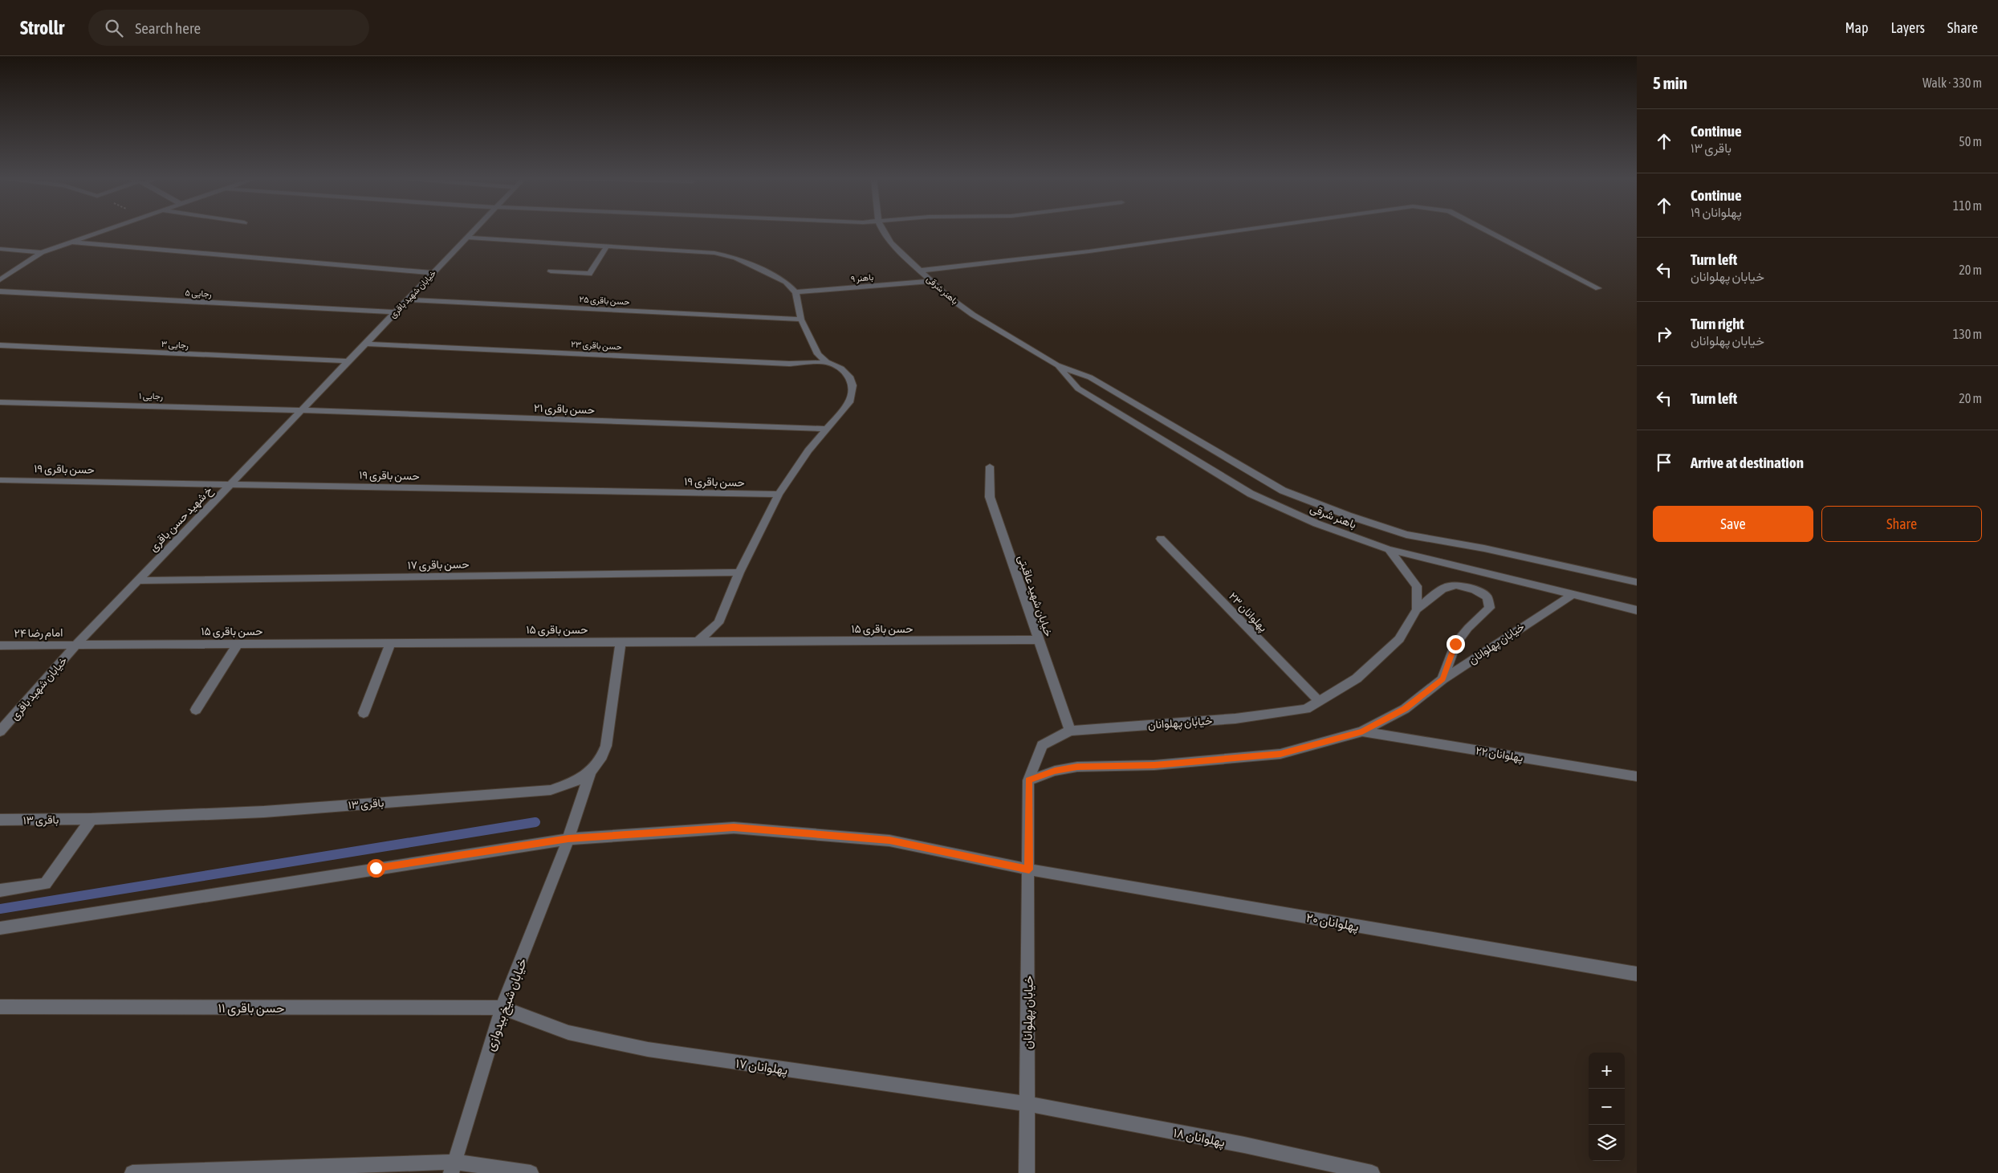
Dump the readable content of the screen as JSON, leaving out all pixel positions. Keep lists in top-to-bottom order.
{
  "streets": {
    "street": [
      "باهنر ۹",
      "باهنر شرقی",
      "رجایی ۵",
      "خیابان شهید باقری",
      "حسن باقری ۲۵",
      "رجایی ۳",
      "حسن باقری ۲۳",
      "رجایی ۱",
      "حسن باقری ۲۱",
      "حسن باقری ۱۹",
      "خ شهید حسن باقری",
      "حسن باقری ۱۷",
      "خیابان شهید عاقبتی",
      "پهلوانان ۲۳",
      "حسن باقری ۱۵",
      "امام رضا ۲۴",
      "خیابان پهلوانان",
      "پهلوانان ۲۲",
      "باقری ۱۳",
      "پهلوانان ۲۰",
      "خیابان شیخ بیدوازی",
      "حسن باقری ۱۱",
      "پهلوانان ۱۷",
      "پهلوانان ۱۸"
    ]
  },
  "crossings": [
    ["باهنر ۹", "باهنر شرقی"],
    ["باهنر شرقی", "خیابان پهلوانان"],
    ["رجایی ۵", "خیابان شهید باقری"],
    ["خیابان شهید باقری", "حسن باقری ۲۵"],
    ["خیابان شهید باقری", "رجایی ۳"],
    ["خیابان شهید باقری", "حسن باقری ۲۳"],
    ["خیابان شهید باقری", "رجایی ۱"],
    ["خیابان شهید باقری", "حسن باقری ۲۱"],
    ["خیابان شهید باقری", "خ شهید حسن باقری"],
    ["خیابان شهید باقری", "حسن باقری ۱۵"],
    ["خیابان شهید باقری", "امام رضا ۲۴"],
    ["رجایی ۱", "حسن باقری ۲۱"],
    ["رجایی ۱", "خ شهید حسن باقری"],
    ["حسن باقری ۲۱", "خ شهید حسن باقری"],
    ["حسن باقری ۱۹", "خ شهید حسن باقری"],
    ["خ شهید حسن باقری", "حسن باقری ۱۷"],
    ["خ شهید حسن باقری", "حسن باقری ۱۵"],
    ["خ شهید حسن باقری", "امام رضا ۲۴"],
    ["خیابان شهید عاقبتی", "حسن باقری ۱۵"],
    ["خیابان شهید عاقبتی", "خیابان پهلوانان"],
    ["پهلوانان ۲۳", "خیابان پهلوانان"],
    ["حسن باقری ۱۵", "امام رضا ۲۴"],
    ["حسن باقری ۱۵", "باقری ۱۳"],
    ["خیابان پهلوانان", "پهلوانان ۲۲"],
    ["خیابان پهلوانان", "پهلوانان ۲۰"],
    ["خیابان پهلوانان", "پهلوانان ۱۷"],
    ["خیابان پهلوانان", "پهلوانان ۱۸"],
    ["باقری ۱۳", "خیابان شیخ بیدوازی"],
    ["پهلوانان ۲۰", "خیابان شیخ بیدوازی"],
    ["خیابان شیخ بیدوازی", "حسن باقری ۱۱"],
    ["خیابان شیخ بیدوازی", "پهلوانان ۱۷"],
    ["حسن باقری ۱۱", "پهلوانان ۱۷"],
    ["پهلوانان ۱۷", "پهلوانان ۱۸"]
  ],
  "page": {
    "header": "Strollr",
    "search": "Search here",
    "nav": ["Map", "Layers", "Share"],
    "heading": ["5 min", "Walk · 330 m"],
    "list": [
      ["Continue", "باقری ۱۳", "50 m"],
      ["Continue", "پهلوانان ۱۹", "110 m"],
      ["Turn left", "خیابان پهلوانان", "20 m"],
      ["Turn right", "خیابان پهلوانان", "130 m"],
      ["Turn left", "20 m"],
      "Arrive at destination"
    ],
    "buttons": ["Save", "Share"],
    "map_buttons": ["+", "−"]
  }
}
